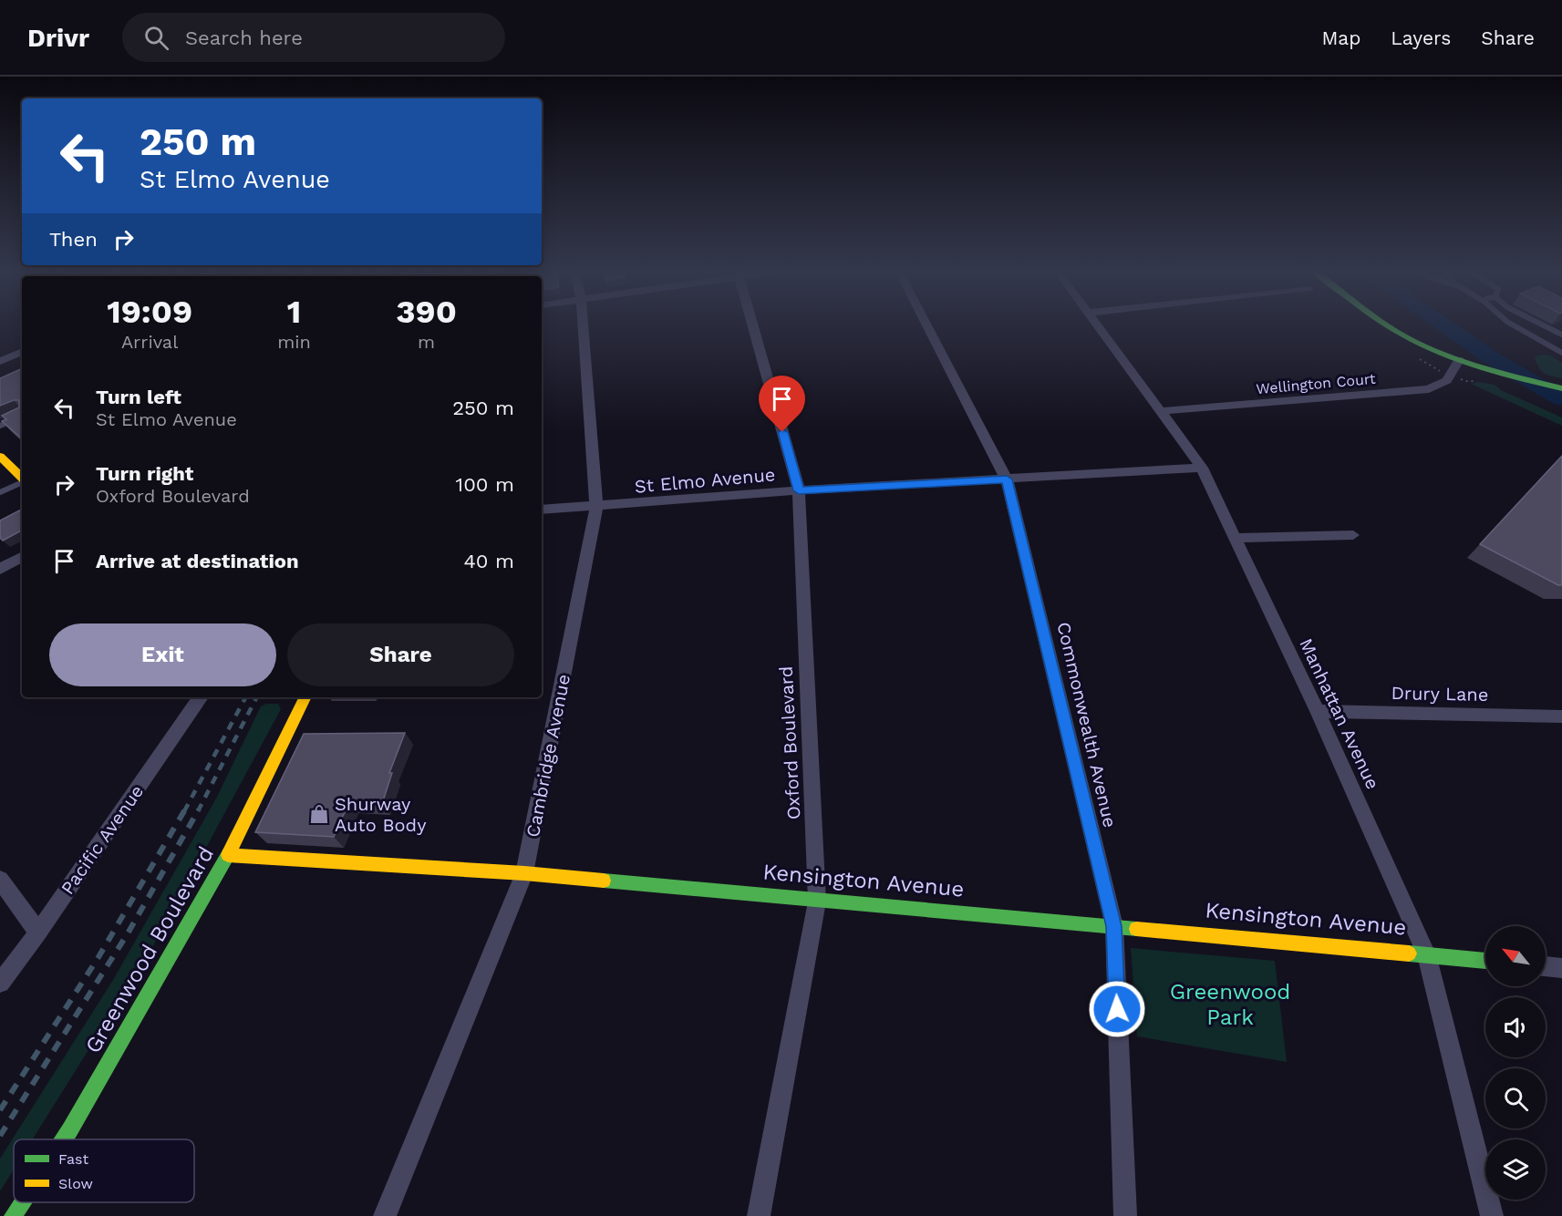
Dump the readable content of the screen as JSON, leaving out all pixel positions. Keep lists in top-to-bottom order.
{
  "streets": {
    "street": [
      "Wellington Court",
      "St Elmo Avenue",
      "Drury Lane",
      "Manhattan Avenue",
      "Commonwealth Avenue",
      "Oxford Boulevard",
      "Cambridge Avenue",
      "Pacific Avenue",
      "Kensington Avenue",
      "Greenwood Boulevard"
    ]
  },
  "crossings": [
    ["Wellington Court", "Manhattan Avenue"],
    ["St Elmo Avenue", "Manhattan Avenue"],
    ["St Elmo Avenue", "Commonwealth Avenue"],
    ["St Elmo Avenue", "Oxford Boulevard"],
    ["St Elmo Avenue", "Cambridge Avenue"],
    ["Drury Lane", "Manhattan Avenue"],
    ["Manhattan Avenue", "Kensington Avenue"],
    ["Commonwealth Avenue", "Kensington Avenue"],
    ["Oxford Boulevard", "Kensington Avenue"],
    ["Cambridge Avenue", "Kensington Avenue"],
    ["Kensington Avenue", "Greenwood Boulevard"]
  ],
  "parks": ["Greenwood Park"],
  "places": {
    "shop": ["Shurway Auto Body"]
  },
  "legend": ["Fast", "Slow"],
  "north": "top left",
  "page": {
    "header": "Drivr",
    "search": "Search here",
    "nav": ["Map", "Layers", "Share"],
    "turn": ["250 m", "St Elmo Avenue"],
    "then": "Then",
    "eta": [
      "19:09",
      "Arrival",
      "1",
      "min",
      "390",
      "m"
    ],
    "list": [
      {
        "name": "Turn left",
        "note": "St Elmo Avenue",
        "value": "250 m"
      },
      {
        "name": "Turn right",
        "note": "Oxford Boulevard",
        "value": "100 m"
      },
      {
        "name": "Arrive at destination",
        "value": "40 m"
      }
    ],
    "buttons": ["Exit", "Share"]
  }
}
